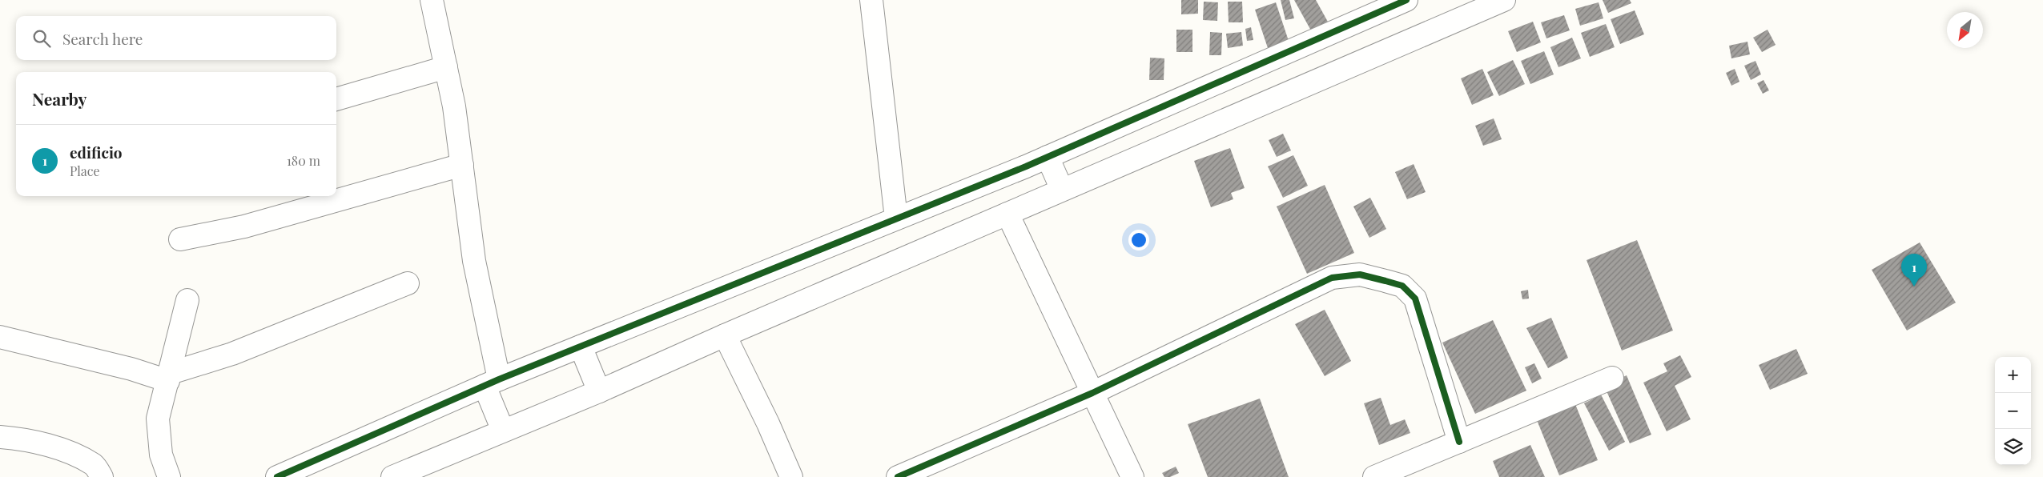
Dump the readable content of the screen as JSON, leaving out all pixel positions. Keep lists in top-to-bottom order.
{
  "north": "bottom left",
  "page": {
    "search": "Search here",
    "heading": "Nearby",
    "list": [
      {
        "mark": "1",
        "name": "edificio",
        "note": "Place",
        "value": "180 m"
      }
    ],
    "pins": "1",
    "map_buttons": ["+", "−"]
  }
}
